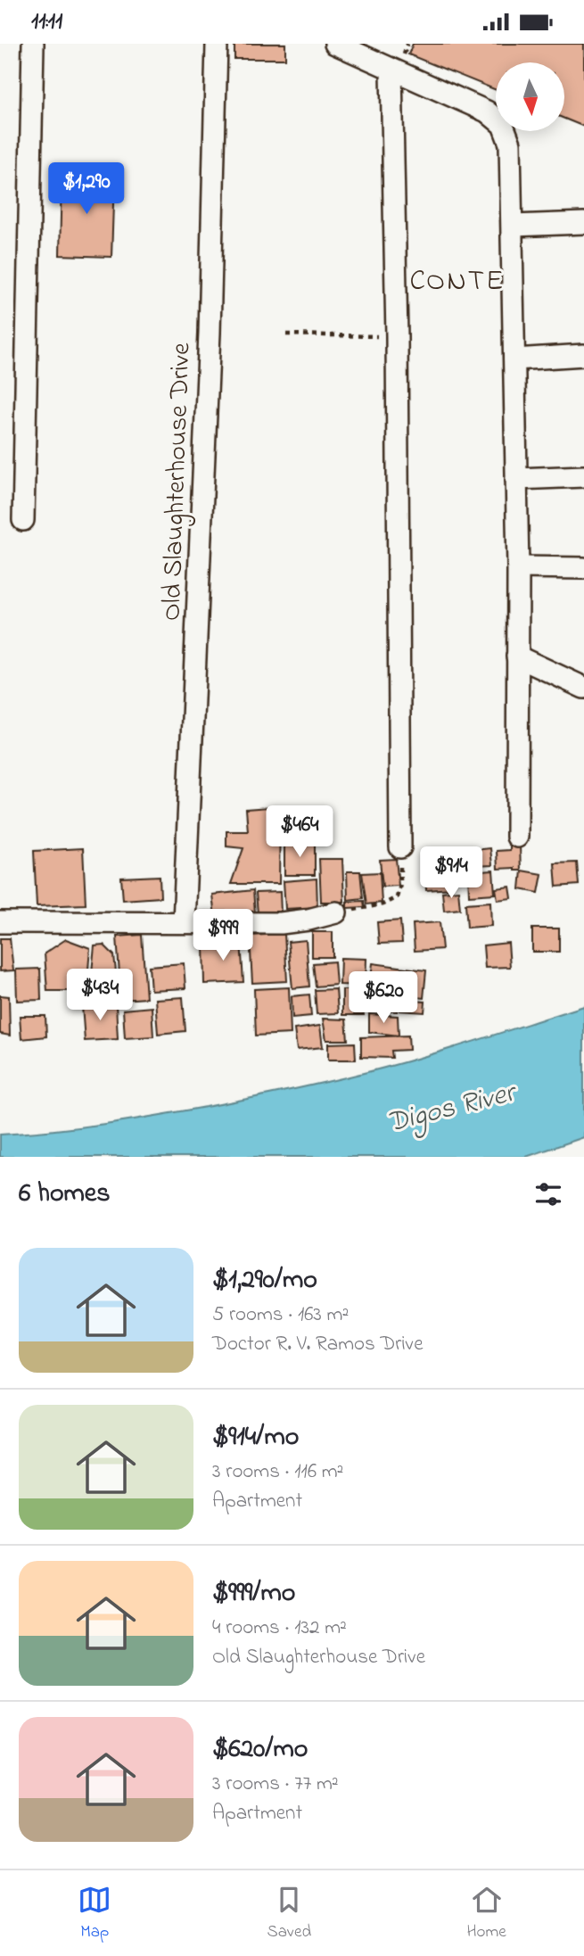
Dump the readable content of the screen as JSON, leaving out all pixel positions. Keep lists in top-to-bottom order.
{
  "streets": {
    "street": ["Old Slaughterhouse Drive"]
  },
  "districts": ["CONTE"],
  "water": ["Digos River"],
  "north": "bottom",
  "page": {
    "status": "11:11",
    "price": [
      "$1,290",
      "$464",
      "$914",
      "$999",
      "$434",
      "$620"
    ],
    "heading": "6 homes",
    "list": [
      {
        "name": "$1,290/mo",
        "note": "5 rooms · 163 m² · Doctor R. V. Ramos Drive"
      },
      {
        "name": "$914/mo",
        "note": "3 rooms · 116 m² · Apartment"
      },
      {
        "name": "$999/mo",
        "note": "4 rooms · 132 m² · Old Slaughterhouse Drive"
      },
      {
        "name": "$620/mo",
        "note": "3 rooms · 77 m² · Apartment"
      }
    ],
    "tabs": ["Map", "Saved", "Home"]
  }
}
